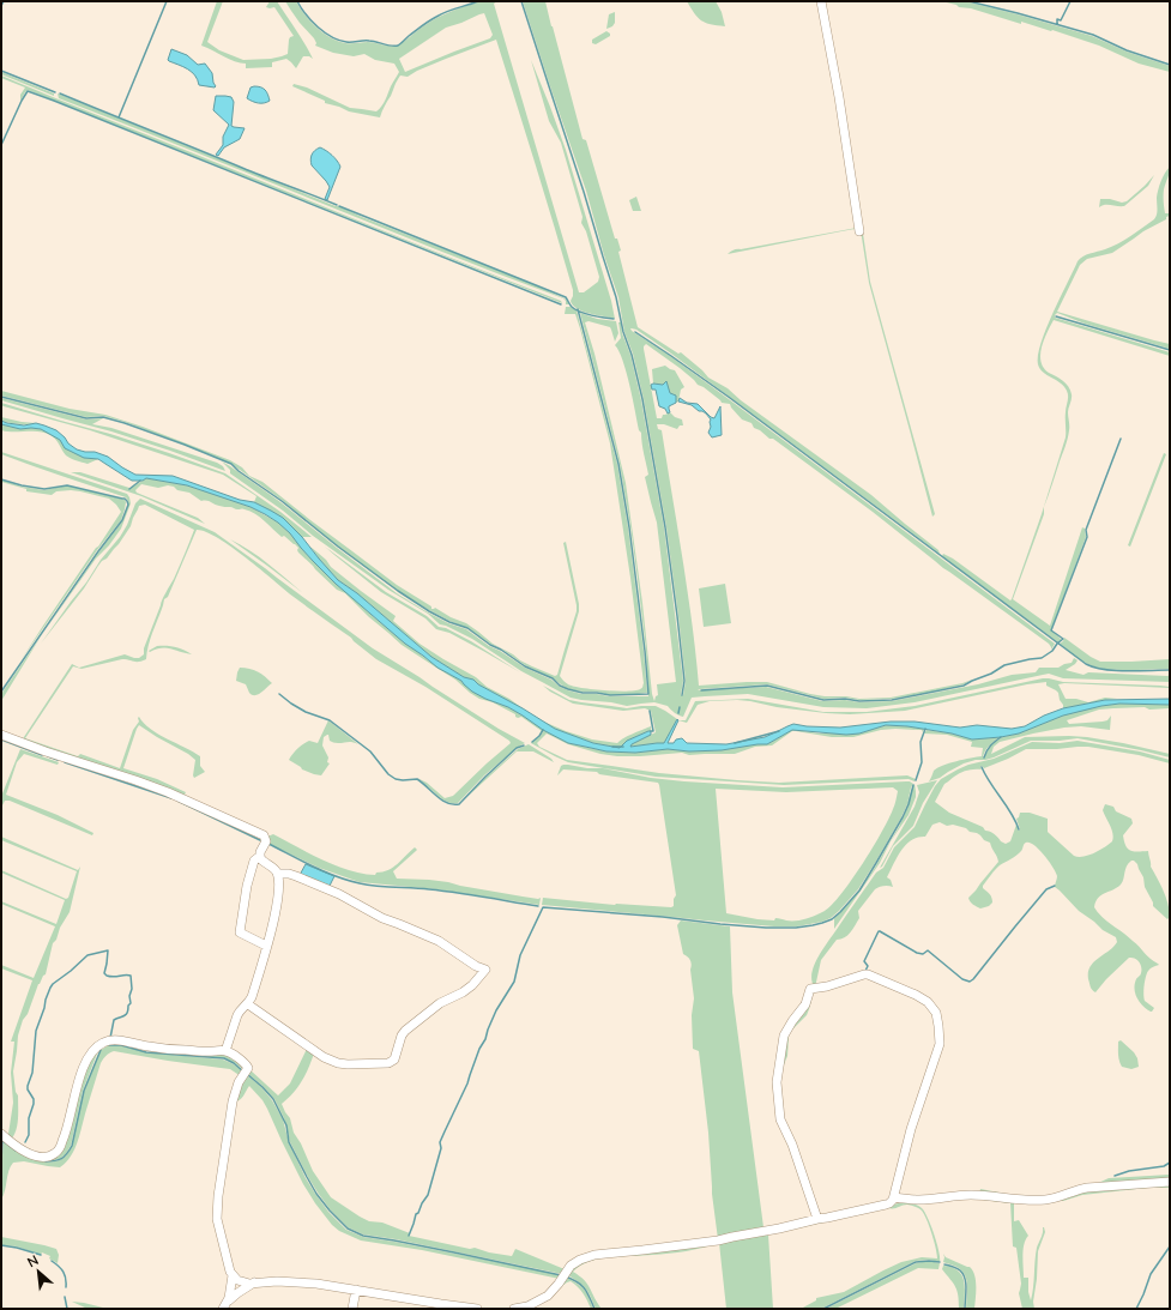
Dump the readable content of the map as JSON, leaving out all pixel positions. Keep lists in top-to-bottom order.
{
  "north": "top left"
}
